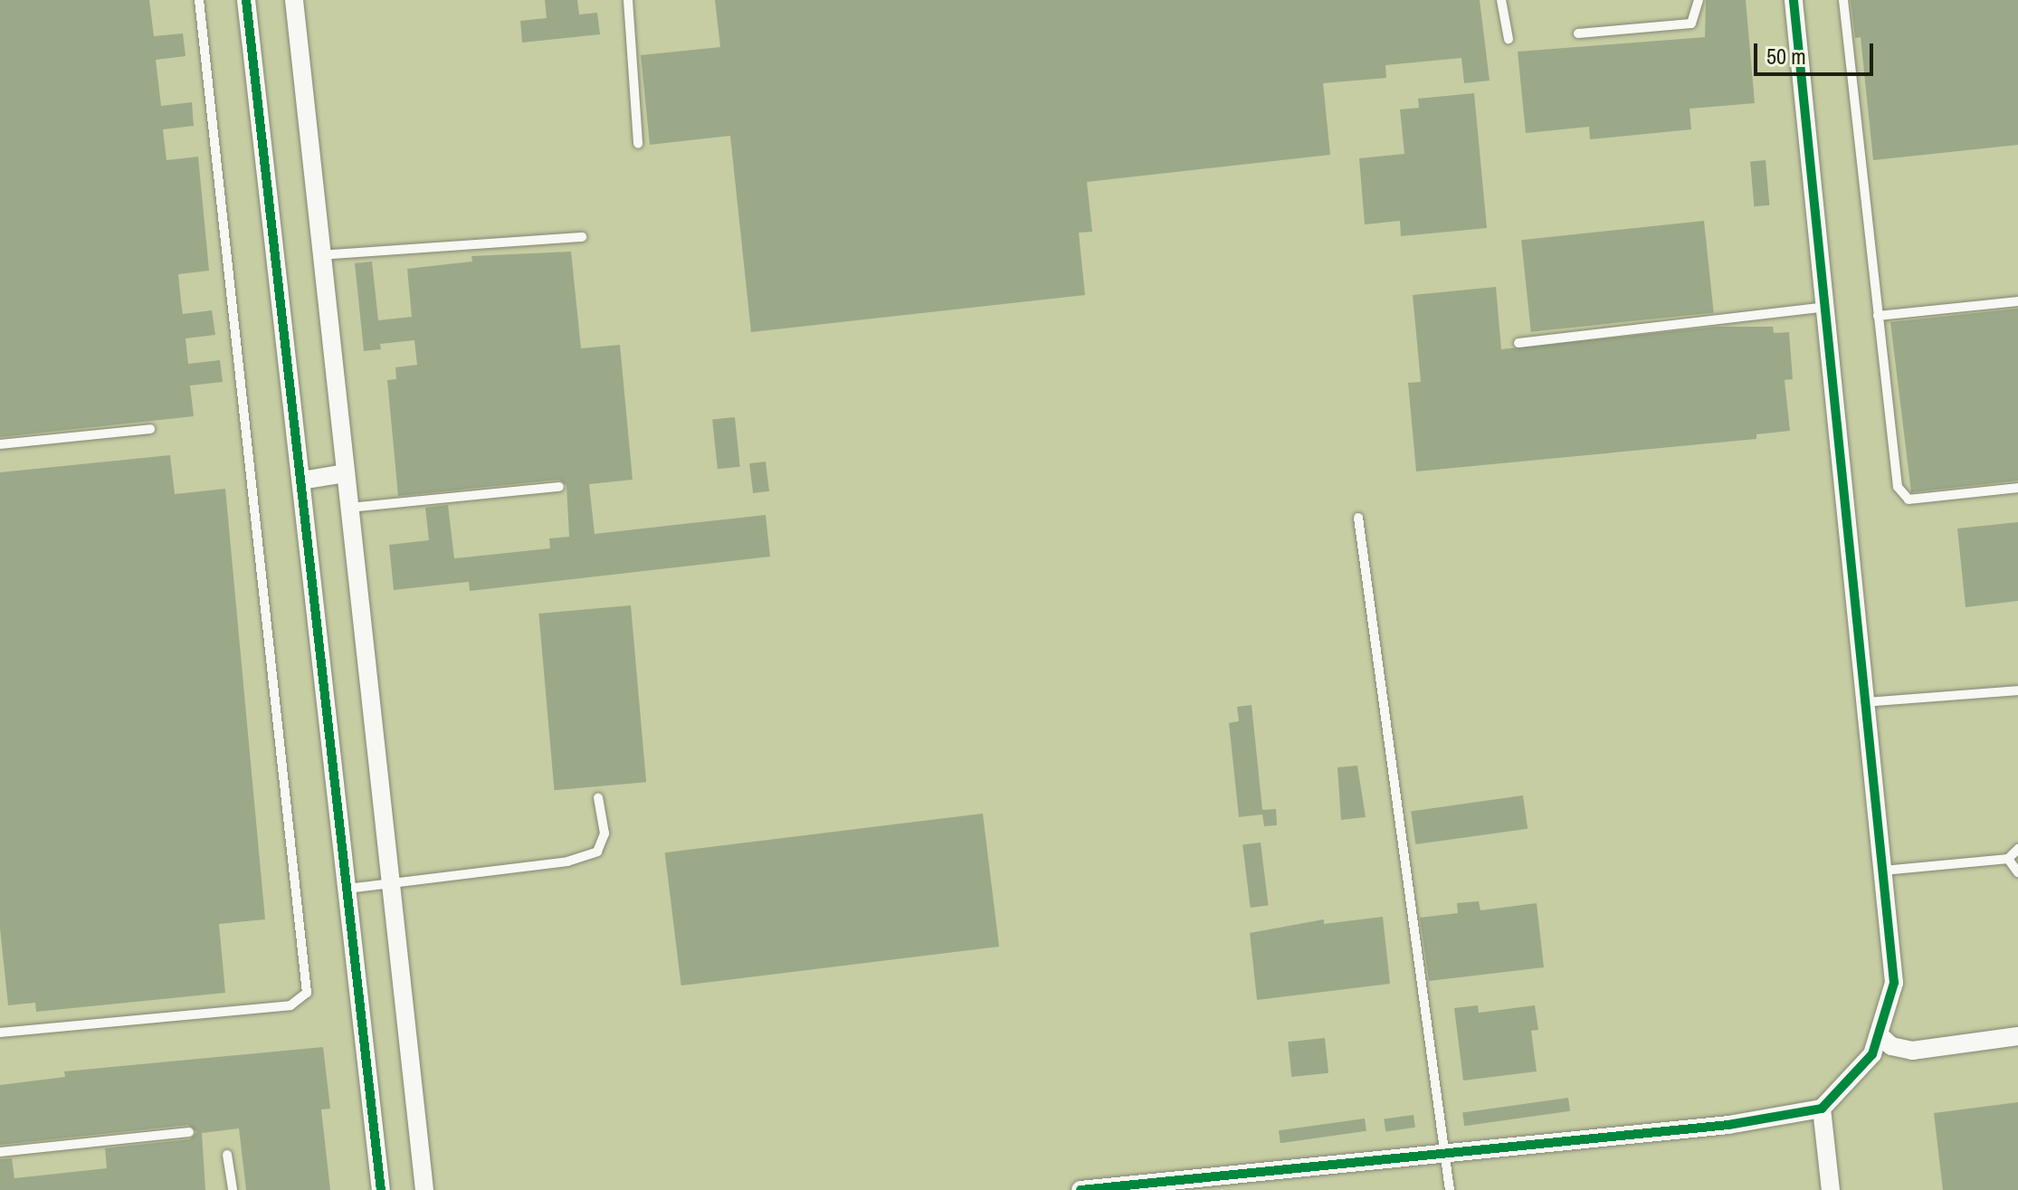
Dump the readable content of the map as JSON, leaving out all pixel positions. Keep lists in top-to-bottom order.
{
  "scale_bar": "50 m"
}
